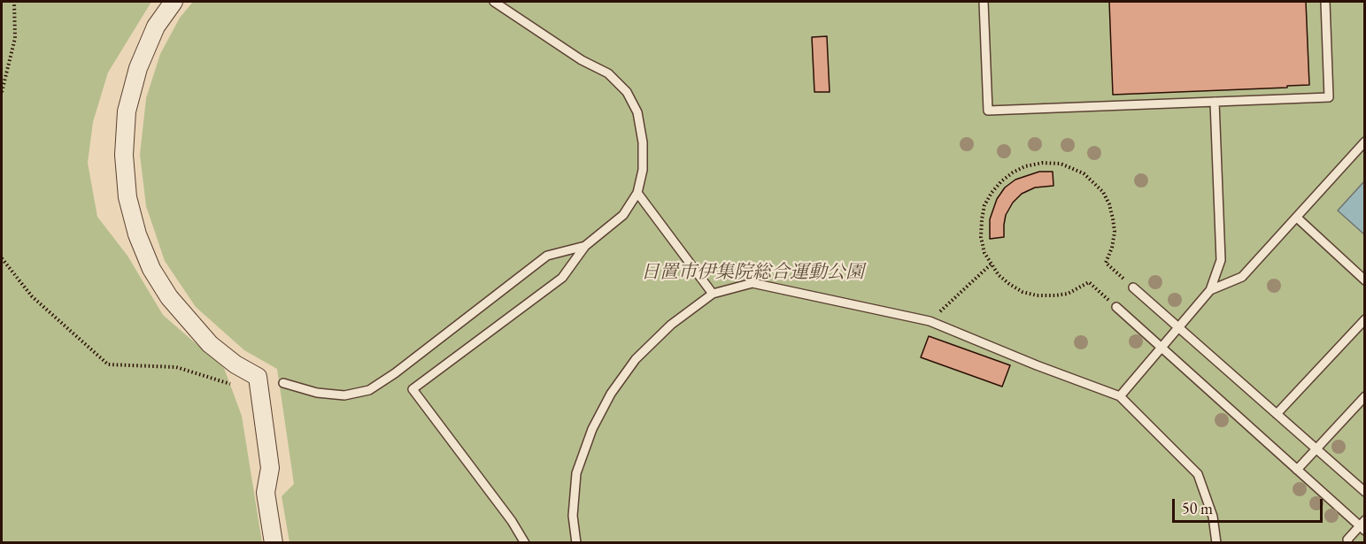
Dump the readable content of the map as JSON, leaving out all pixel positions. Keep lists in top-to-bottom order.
{
  "parks": ["日置市伊集院総合運動公園"],
  "scale_bar": "50 m"
}
